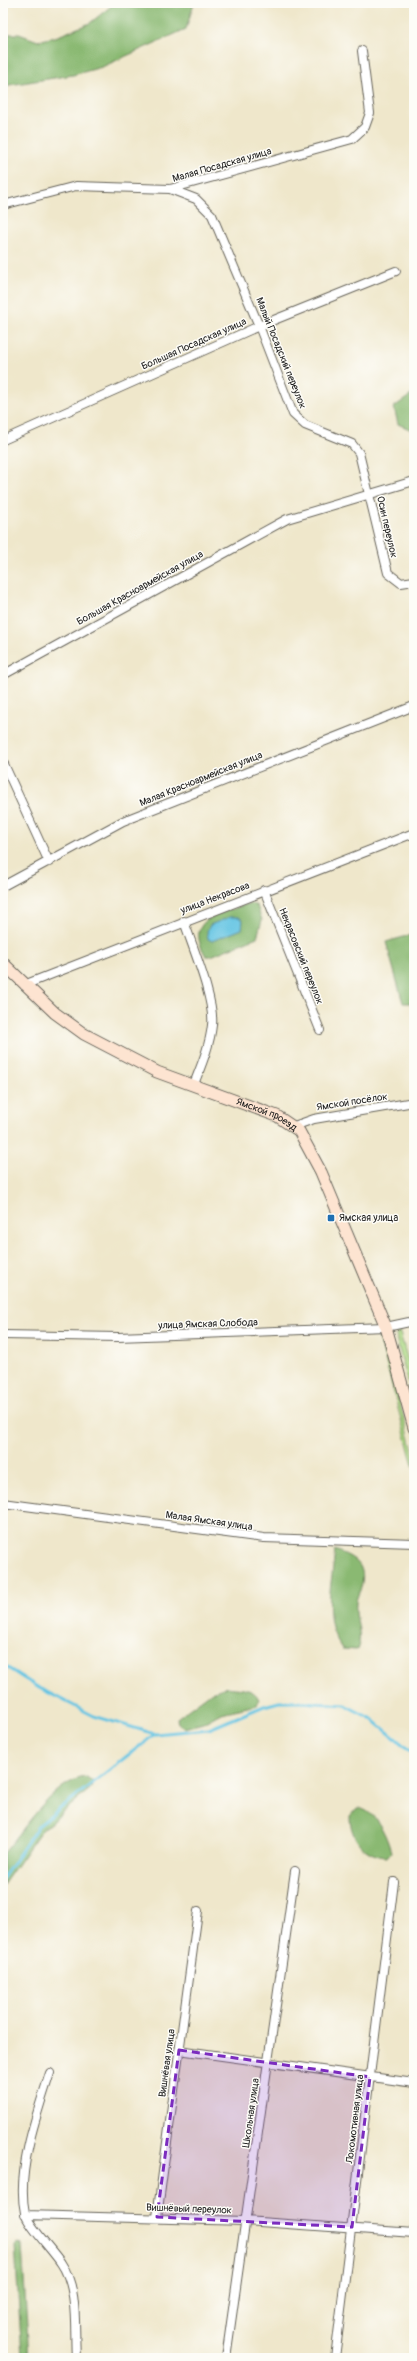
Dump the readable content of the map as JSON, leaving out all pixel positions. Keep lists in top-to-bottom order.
{
  "streets": {
    "main road": ["Ямской проезд"],
    "street": [
      "Малая Посадская улица",
      "Большая Посадская улица",
      "Малый Посадский переулок",
      "Осин переулок",
      "Большая Красноармейская улица",
      "Малая Красноармейская улица",
      "улица Некрасова",
      "Некрасовский переулок",
      "Ямской посёлок",
      "улица Ямская Слобода",
      "Малая Ямская улица",
      "Вишнёвая улица",
      "Школьная улица",
      "Локомотивная улица",
      "Вишнёвый переулок"
    ]
  },
  "crossings": [
    ["Малая Посадская улица", "Малый Посадский переулок"],
    ["Большая Посадская улица", "Малый Посадский переулок"],
    ["Малый Посадский переулок", "Осин переулок"],
    ["Осин переулок", "Большая Красноармейская улица"],
    ["улица Некрасова", "Некрасовский переулок"],
    ["улица Некрасова", "Ямской проезд"],
    ["Ямской посёлок", "Ямской проезд"],
    ["Ямской проезд", "улица Ямская Слобода"],
    ["Вишнёвая улица", "Вишнёвый переулок"],
    ["Школьная улица", "Вишнёвый переулок"],
    ["Локомотивная улица", "Вишнёвый переулок"]
  ],
  "places": {
    "transit": ["Ямская улица"]
  }
}
